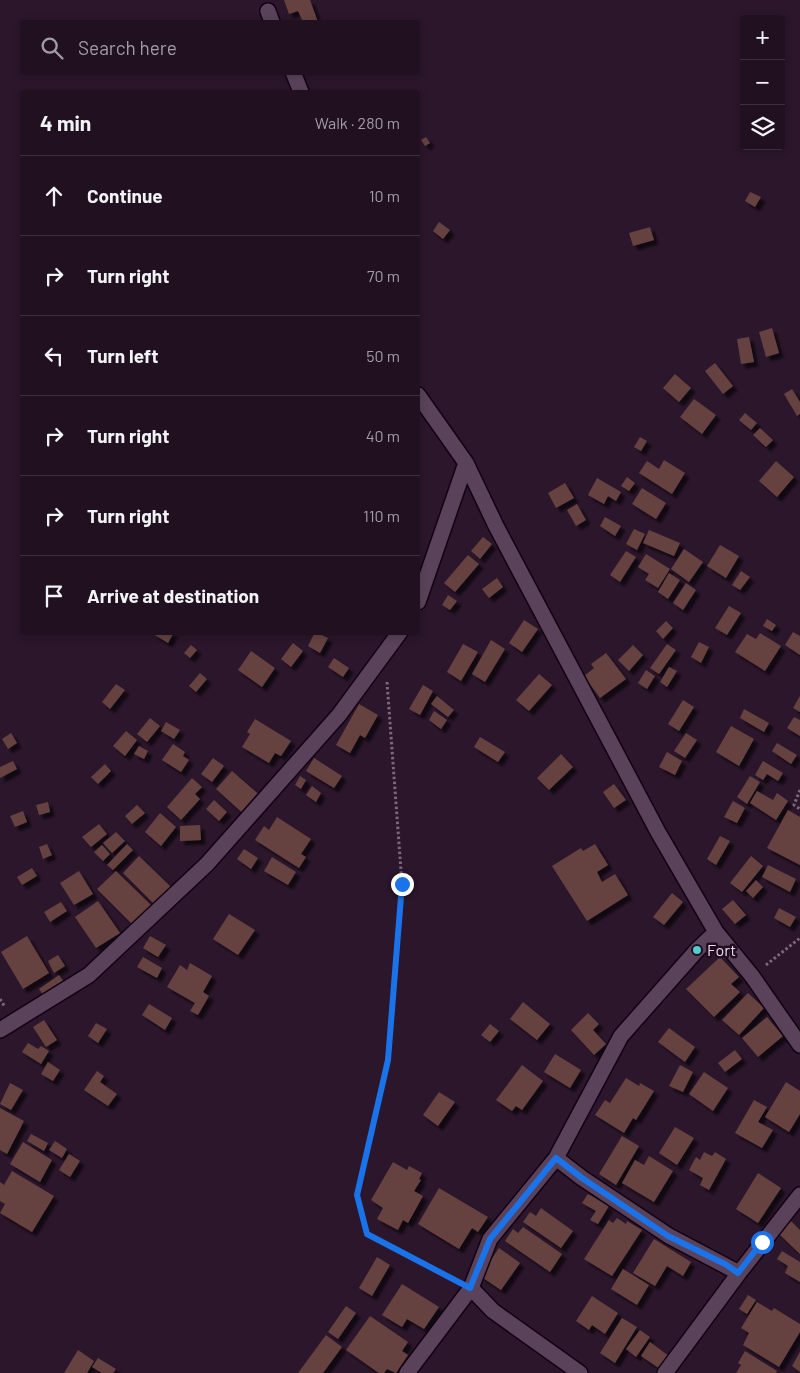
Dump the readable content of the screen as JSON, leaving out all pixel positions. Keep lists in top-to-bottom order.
{
  "places": ["Fort"],
  "page": {
    "map_buttons": ["+", "−"],
    "search": "Search here",
    "heading": ["4 min", "Walk · 280 m"],
    "list": [
      ["Continue", "10 m"],
      ["Turn right", "70 m"],
      ["Turn left", "50 m"],
      ["Turn right", "40 m"],
      ["Turn right", "110 m"],
      "Arrive at destination"
    ]
  }
}
